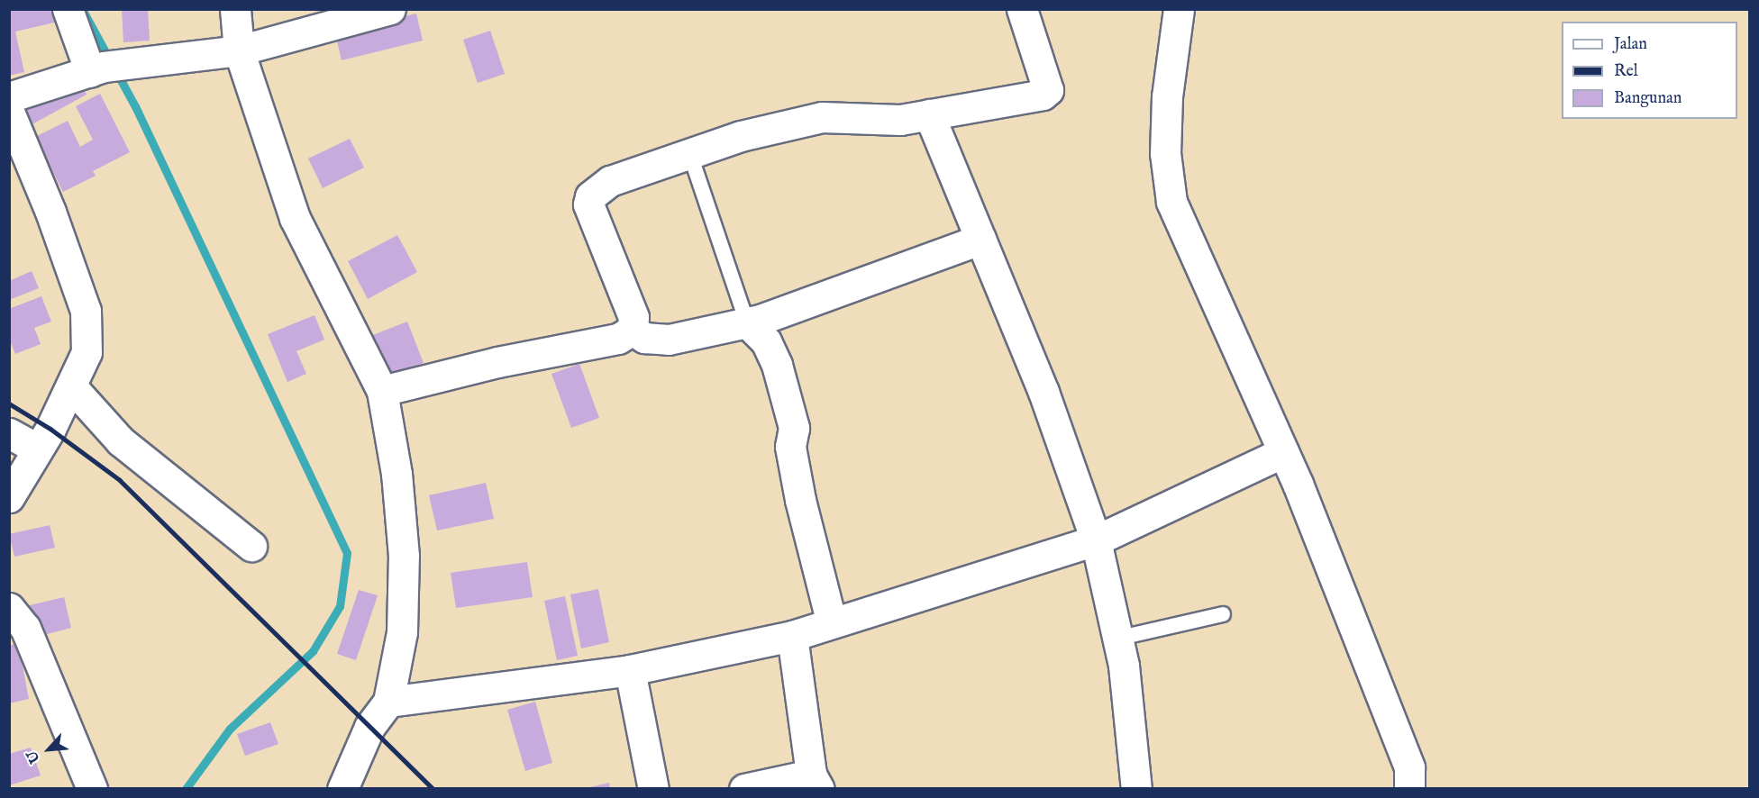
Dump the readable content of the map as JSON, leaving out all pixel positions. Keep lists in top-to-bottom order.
{
  "legend": ["Jalan", "Rel", "Bangunan"],
  "north": "bottom left"
}
